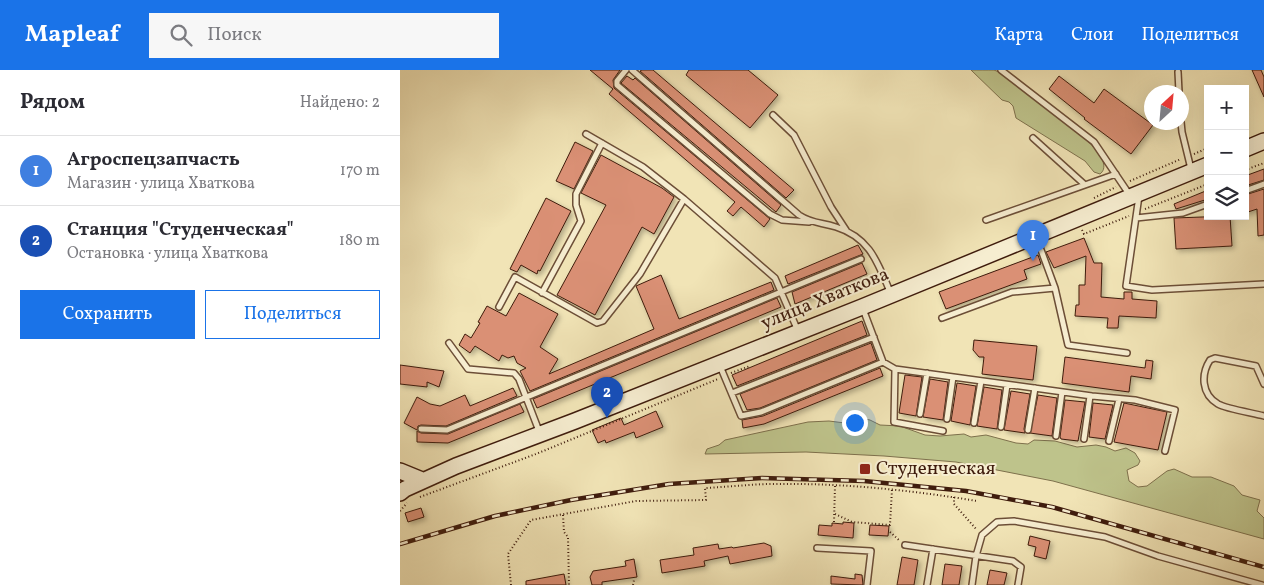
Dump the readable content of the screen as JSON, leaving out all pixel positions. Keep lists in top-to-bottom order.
{
  "streets": {
    "main road": ["улица Хваткова"]
  },
  "places": {
    "transit": ["Студенческая"]
  },
  "north": "top right",
  "page": {
    "header": "Mapleaf",
    "search": "Поиск",
    "nav": ["Карта", "Слои", "Поделиться"],
    "heading": ["Рядом", "Найдено: 2"],
    "map_buttons": ["+", "−"],
    "list": [
      {
        "mark": "1",
        "name": "Агроспецзапчасть",
        "note": "Магазин · улица Хваткова",
        "value": "170 m"
      },
      {
        "mark": "2",
        "name": "Станция \"Студенческая\"",
        "note": "Остановка · улица Хваткова",
        "value": "180 m"
      }
    ],
    "pins": ["1", "2"],
    "buttons": ["Сохранить", "Поделиться"]
  }
}
